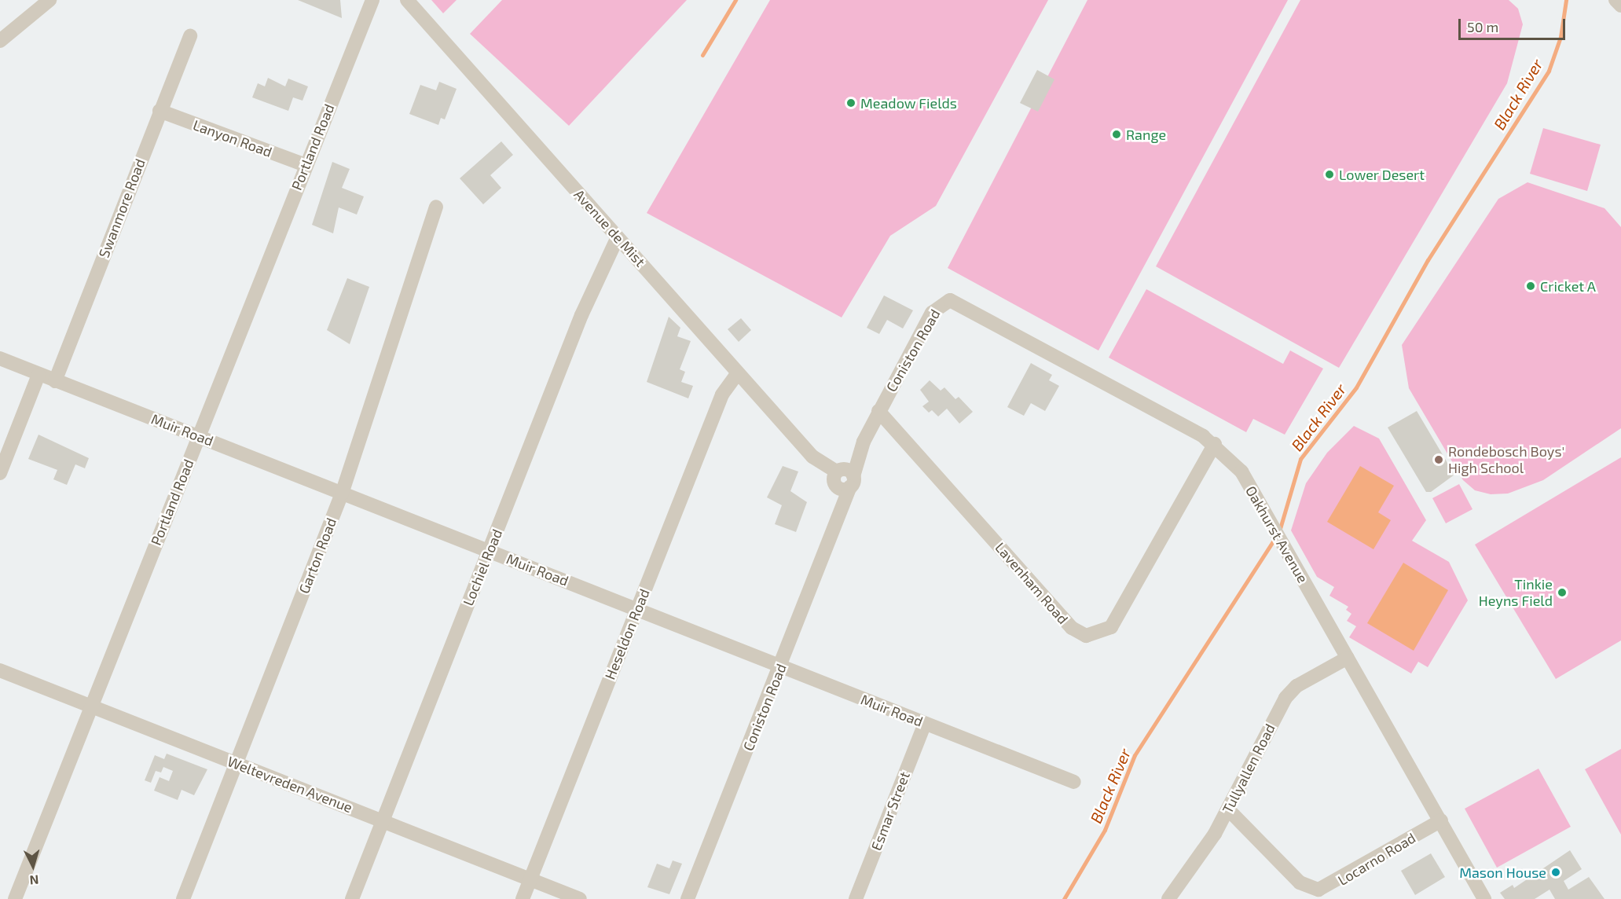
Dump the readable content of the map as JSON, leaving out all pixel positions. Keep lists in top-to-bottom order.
{
  "streets": {
    "street": [
      "Lanyon Road",
      "Portland Road",
      "Swanmore Road",
      "Avenue de Mist",
      "Coniston Road",
      "Muir Road",
      "Oakhurst Avenue",
      "Garton Road",
      "Lochiel Road",
      "Lavenham Road",
      "Heseldon Road",
      "Tullyallen Road",
      "Weltevreden Avenue",
      "Esmar Street",
      "Locarno Road"
    ]
  },
  "crossings": [
    ["Lanyon Road", "Portland Road"],
    ["Lanyon Road", "Swanmore Road"],
    ["Portland Road", "Muir Road"],
    ["Portland Road", "Weltevreden Avenue"],
    ["Swanmore Road", "Muir Road"],
    ["Avenue de Mist", "Coniston Road"],
    ["Avenue de Mist", "Lochiel Road"],
    ["Avenue de Mist", "Heseldon Road"],
    ["Coniston Road", "Muir Road"],
    ["Coniston Road", "Oakhurst Avenue"],
    ["Coniston Road", "Lavenham Road"],
    ["Muir Road", "Garton Road"],
    ["Muir Road", "Lochiel Road"],
    ["Muir Road", "Heseldon Road"],
    ["Muir Road", "Esmar Street"],
    ["Oakhurst Avenue", "Lavenham Road"],
    ["Oakhurst Avenue", "Tullyallen Road"],
    ["Oakhurst Avenue", "Locarno Road"],
    ["Garton Road", "Weltevreden Avenue"],
    ["Lochiel Road", "Weltevreden Avenue"],
    ["Heseldon Road", "Weltevreden Avenue"],
    ["Tullyallen Road", "Locarno Road"]
  ],
  "water": ["Black River"],
  "places": [
    "Meadow Fields",
    "Range",
    "Lower Desert",
    "Cricket A",
    "Rondebosch Boys' High School",
    "Tinkie Heyns Field",
    "Mason House"
  ],
  "scale_bar": "50 m",
  "north": "bottom"
}
